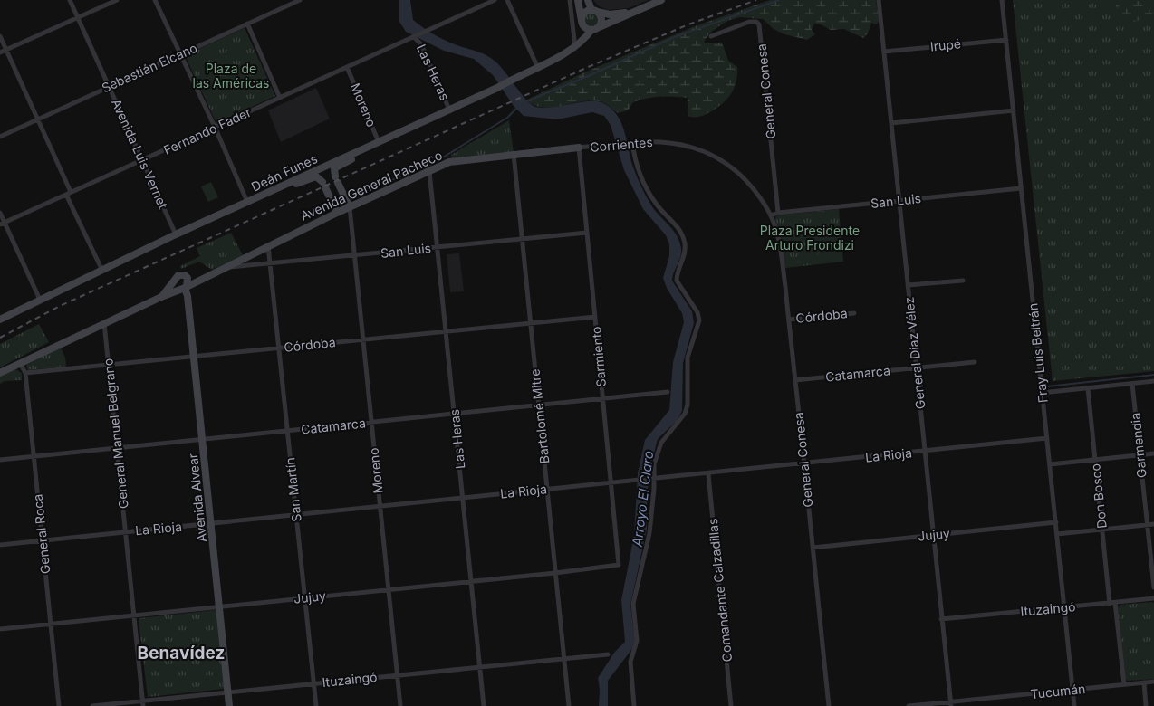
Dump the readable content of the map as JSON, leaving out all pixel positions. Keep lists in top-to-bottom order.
{
  "streets": {
    "street": [
      "Irupé",
      "Sebastián Elcano",
      "Las Heras",
      "General Conesa",
      "Moreno",
      "Fernando Fader",
      "Corrientes",
      "Avenida Luis Vernet",
      "Deán Funes",
      "Avenida General Pacheco",
      "San Luis",
      "Córdoba",
      "General Díaz Vélez",
      "Fray Luis Beltrán",
      "Sarmiento",
      "Catamarca",
      "Bartolomé Mitre",
      "General Manuel Belgrano",
      "Garmendia",
      "La Rioja",
      "San Martín",
      "Don Bosco",
      "Avenida Alvear",
      "General Roca",
      "Jujuy",
      "Comandante Calzadillas",
      "Ituzaingó",
      "Tucumán"
    ]
  },
  "crossings": [
    ["Irupé", "General Díaz Vélez"],
    ["Irupé", "Fray Luis Beltrán"],
    ["Sebastián Elcano", "Avenida Luis Vernet"],
    ["Las Heras", "Fernando Fader"],
    ["Las Heras", "Deán Funes"],
    ["Las Heras", "Avenida General Pacheco"],
    ["Las Heras", "San Luis"],
    ["Las Heras", "Córdoba"],
    ["Las Heras", "Catamarca"],
    ["Las Heras", "La Rioja"],
    ["Las Heras", "Jujuy"],
    ["Las Heras", "Ituzaingó"],
    ["General Conesa", "Corrientes"],
    ["General Conesa", "San Luis"],
    ["General Conesa", "Córdoba"],
    ["General Conesa", "Catamarca"],
    ["General Conesa", "La Rioja"],
    ["General Conesa", "Jujuy"],
    ["Moreno", "Fernando Fader"],
    ["Moreno", "Deán Funes"],
    ["Moreno", "Avenida General Pacheco"],
    ["Moreno", "San Luis"],
    ["Moreno", "Córdoba"],
    ["Moreno", "Catamarca"],
    ["Moreno", "La Rioja"],
    ["Moreno", "Jujuy"],
    ["Moreno", "Ituzaingó"],
    ["Fernando Fader", "Avenida Luis Vernet"],
    ["Corrientes", "Avenida General Pacheco"],
    ["Corrientes", "San Luis"],
    ["Corrientes", "Sarmiento"],
    ["Avenida Luis Vernet", "Deán Funes"],
    ["Avenida General Pacheco", "San Luis"],
    ["Avenida General Pacheco", "Sarmiento"],
    ["Avenida General Pacheco", "Bartolomé Mitre"],
    ["Avenida General Pacheco", "General Manuel Belgrano"],
    ["Avenida General Pacheco", "San Martín"],
    ["Avenida General Pacheco", "Avenida Alvear"],
    ["Avenida General Pacheco", "General Roca"],
    ["San Luis", "General Díaz Vélez"],
    ["San Luis", "Fray Luis Beltrán"],
    ["San Luis", "Sarmiento"],
    ["San Luis", "Bartolomé Mitre"],
    ["San Luis", "San Martín"],
    ["Córdoba", "Sarmiento"],
    ["Córdoba", "Bartolomé Mitre"],
    ["Córdoba", "General Manuel Belgrano"],
    ["Córdoba", "San Martín"],
    ["Córdoba", "Avenida Alvear"],
    ["Córdoba", "General Roca"],
    ["General Díaz Vélez", "Catamarca"],
    ["General Díaz Vélez", "La Rioja"],
    ["General Díaz Vélez", "Jujuy"],
    ["General Díaz Vélez", "Ituzaingó"],
    ["General Díaz Vélez", "Tucumán"],
    ["Fray Luis Beltrán", "La Rioja"],
    ["Fray Luis Beltrán", "Jujuy"],
    ["Fray Luis Beltrán", "Ituzaingó"],
    ["Fray Luis Beltrán", "Tucumán"],
    ["Sarmiento", "Catamarca"],
    ["Sarmiento", "La Rioja"],
    ["Sarmiento", "Jujuy"],
    ["Catamarca", "Bartolomé Mitre"],
    ["Catamarca", "General Manuel Belgrano"],
    ["Catamarca", "San Martín"],
    ["Catamarca", "Avenida Alvear"],
    ["Catamarca", "General Roca"],
    ["Bartolomé Mitre", "La Rioja"],
    ["Bartolomé Mitre", "Jujuy"],
    ["Bartolomé Mitre", "Ituzaingó"],
    ["General Manuel Belgrano", "La Rioja"],
    ["General Manuel Belgrano", "Jujuy"],
    ["General Manuel Belgrano", "Ituzaingó"],
    ["La Rioja", "San Martín"],
    ["La Rioja", "Avenida Alvear"],
    ["La Rioja", "General Roca"],
    ["La Rioja", "Comandante Calzadillas"],
    ["San Martín", "Jujuy"],
    ["San Martín", "Ituzaingó"],
    ["Don Bosco", "Ituzaingó"],
    ["Don Bosco", "Tucumán"],
    ["Avenida Alvear", "Jujuy"],
    ["Avenida Alvear", "Ituzaingó"],
    ["General Roca", "Jujuy"]
  ],
  "districts": ["Benavídez"],
  "water": ["Arroyo El Claro"],
  "parks": ["Plaza de las Américas", "Plaza Presidente Arturo Frondizi"]
}
